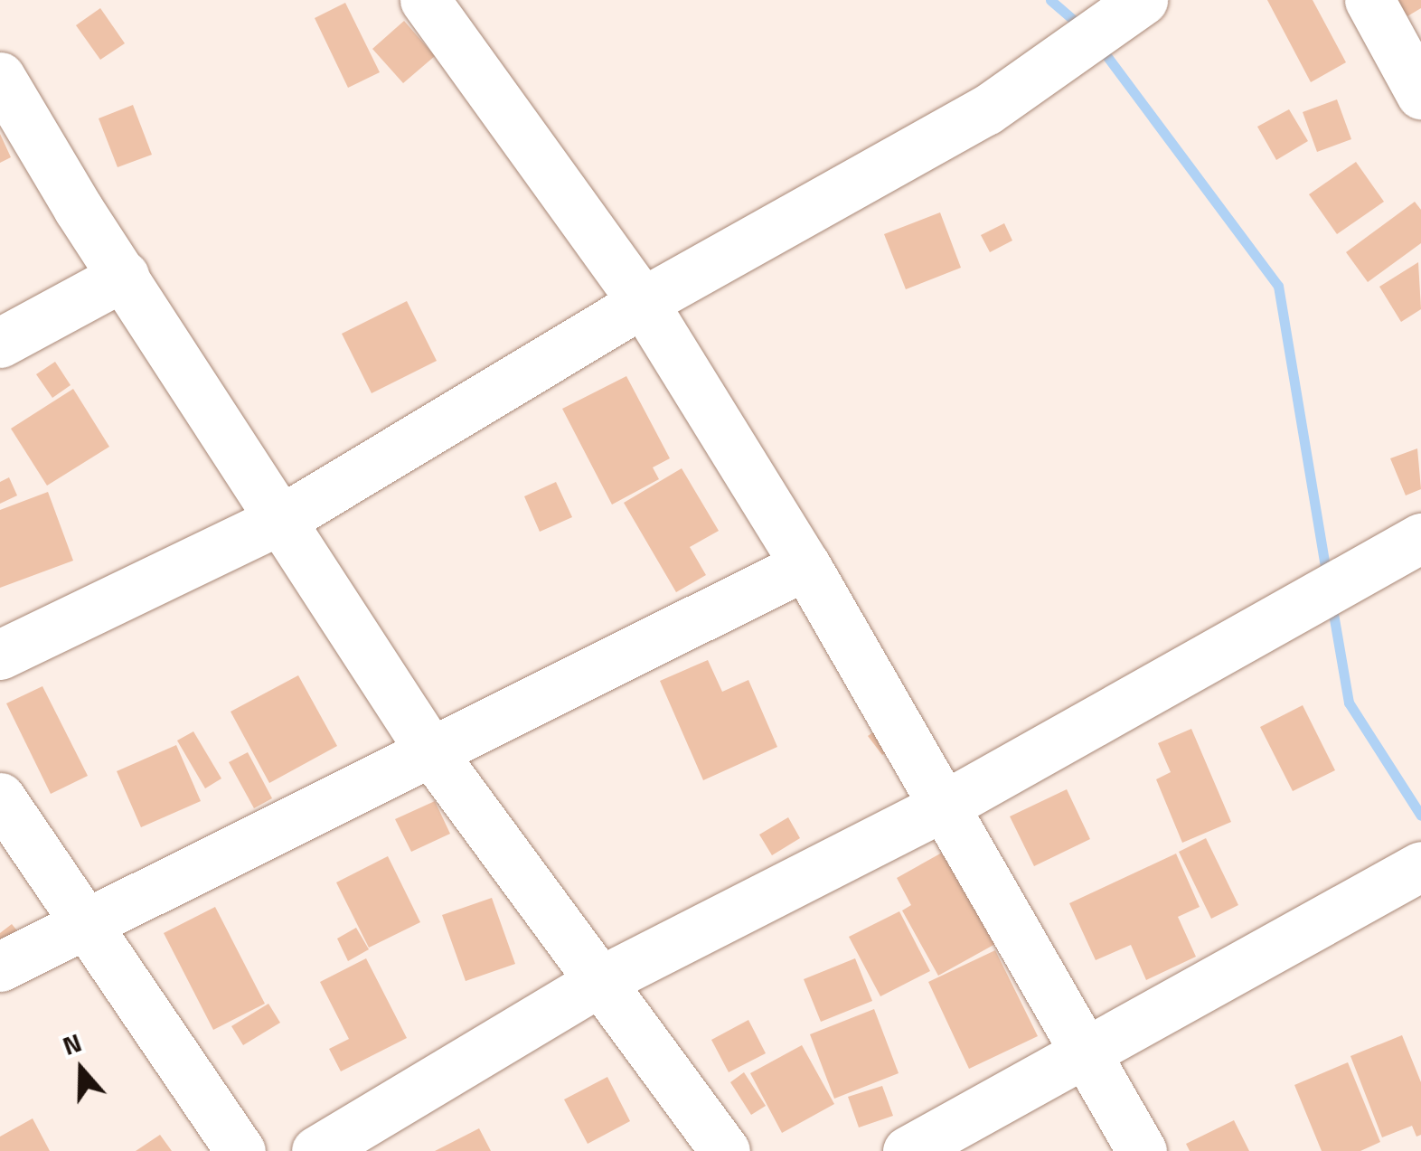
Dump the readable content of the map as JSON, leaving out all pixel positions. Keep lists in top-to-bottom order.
{
  "north": "top"
}
